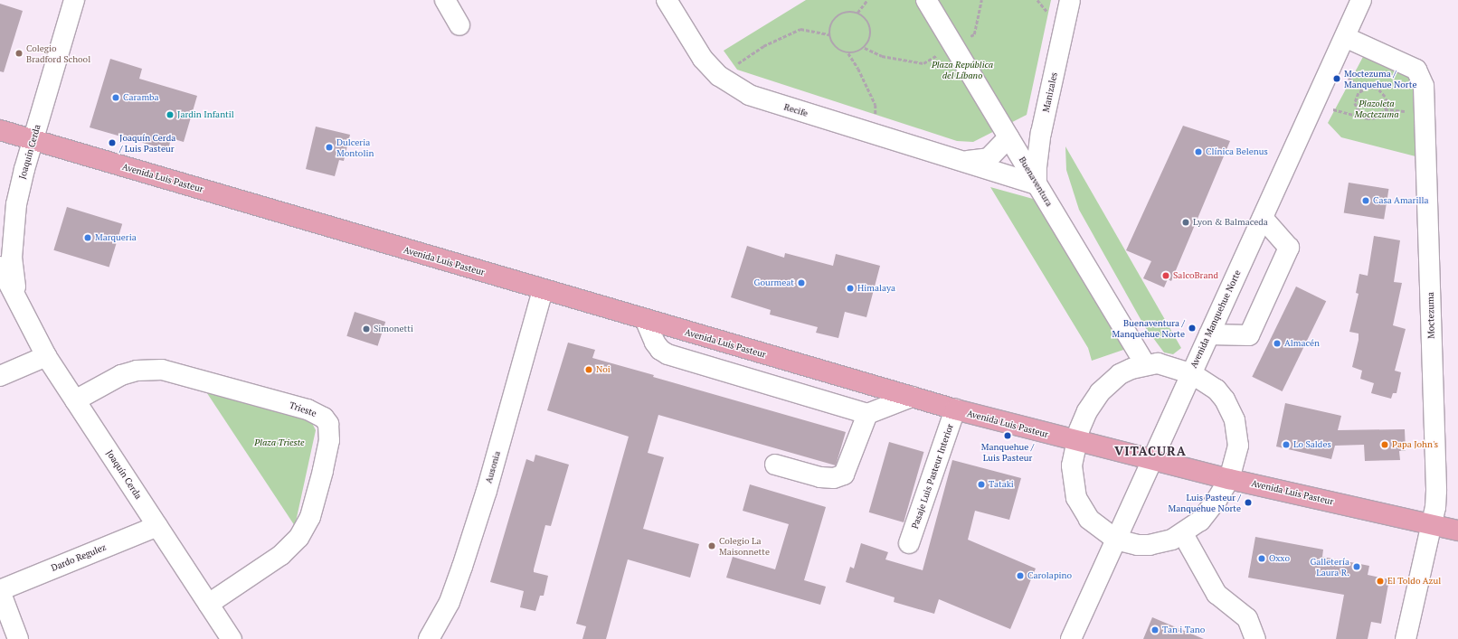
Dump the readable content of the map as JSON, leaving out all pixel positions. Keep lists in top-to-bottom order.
{
  "streets": {
    "main road": ["Avenida Luis Pasteur"],
    "street": [
      "Manizales",
      "Recife",
      "Joaquín Cerda",
      "Buenaventura",
      "Moctezuma",
      "Avenida Manquehue Norte",
      "Trieste",
      "Ausonia",
      "Pasaje Luis Pasteur Interior",
      "Dardo Regulez"
    ]
  },
  "crossings": [
    ["Manizales", "Recife"],
    ["Manizales", "Buenaventura"],
    ["Recife", "Buenaventura"],
    ["Joaquín Cerda", "Avenida Luis Pasteur"],
    ["Joaquín Cerda", "Trieste"],
    ["Joaquín Cerda", "Dardo Regulez"],
    ["Avenida Luis Pasteur", "Moctezuma"],
    ["Avenida Luis Pasteur", "Avenida Manquehue Norte"],
    ["Avenida Luis Pasteur", "Ausonia"],
    ["Avenida Luis Pasteur", "Pasaje Luis Pasteur Interior"],
    ["Moctezuma", "Avenida Manquehue Norte"]
  ],
  "districts": ["VITACURA"],
  "parks": ["Plaza República del Líbano", "Plazoleta Moctezuma", "Plaza Trieste"],
  "places": [
    "Colegio Bradford School",
    "Moctezuma / Manquehue Norte",
    "Caramba",
    "Jardin Infantil",
    "Joaquín Cerda / Luis Pasteur",
    "Dulceria Montolin",
    "Clínica Belenus",
    "Casa Amarilla",
    "Lyon & Balmaceda",
    "Marqueria",
    "SalcoBrand",
    "Gourmeat",
    "Himalaya",
    "Buenaventura / Manquehue Norte",
    "Simonetti",
    "Almacén",
    "Noi",
    "Manquehue / Luis Pasteur",
    "Lo Saldes",
    "Papa John's",
    "Tataki",
    "Luis Pasteur / Manquehue Norte",
    "Colegio La Maisonnette",
    "Oxxo",
    "Galletería Laura R.",
    "Carolapino",
    "El Toldo Azul",
    "Tan i Tano"
  ]
}
